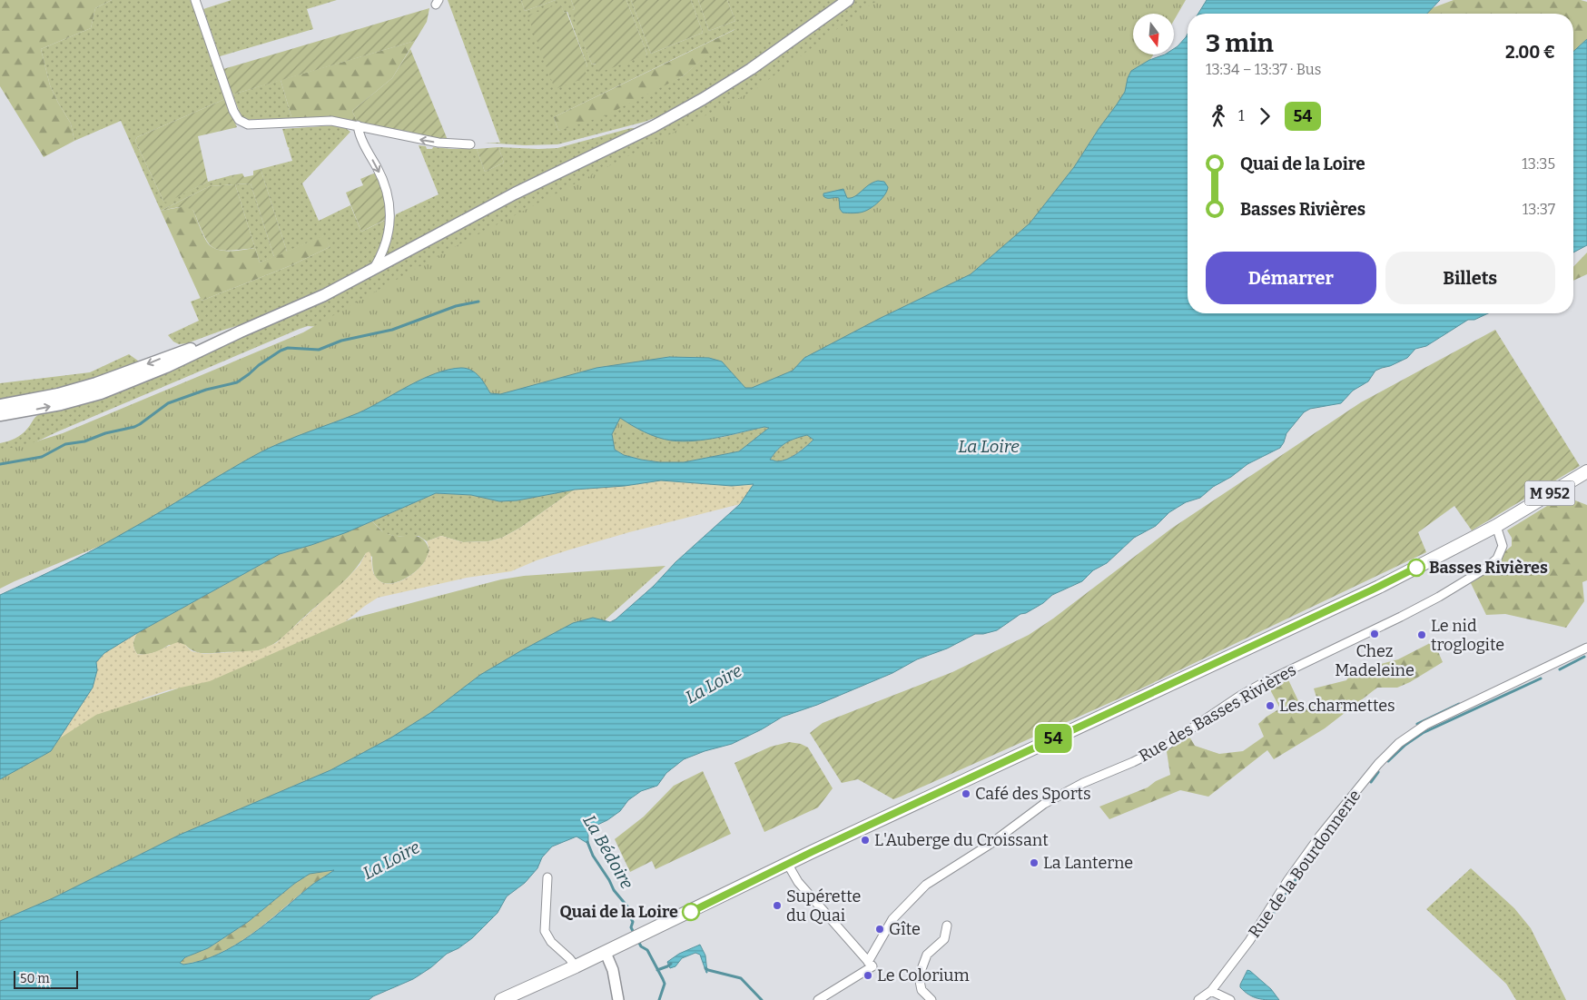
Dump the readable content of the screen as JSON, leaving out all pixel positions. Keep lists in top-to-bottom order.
{
  "streets": {
    "main road": ["M 952"],
    "street": ["Rue des Basses Rivières", "Rue de la Bourdonnerie"]
  },
  "crossings": [
    ["M 952", "Rue des Basses Rivières"]
  ],
  "water": ["La Loire", "La Bédoire"],
  "places": [
    "Basses Rivières",
    "Chez Madeleine",
    "Le nid troglogite",
    "Les charmettes",
    "Café des Sports",
    "L'Auberge du Croissant",
    "La Lanterne",
    "Supérette du Quai",
    "Quai de la Loire",
    "Gîte",
    "Le Colorium"
  ],
  "lines": ["bus line 54"],
  "scale_bar": "50 m",
  "north": "bottom",
  "page": {
    "on_map": "54",
    "heading": ["3 min", "13:34 – 13:37 · Bus", "2.00 €"],
    "legs": ["1", "54"],
    "list": [
      {
        "name": "Quai de la Loire",
        "value": "13:35"
      },
      {
        "name": "Basses Rivières",
        "value": "13:37"
      }
    ],
    "buttons": ["Démarrer", "Billets"],
    "scale": "50 m"
  }
}
